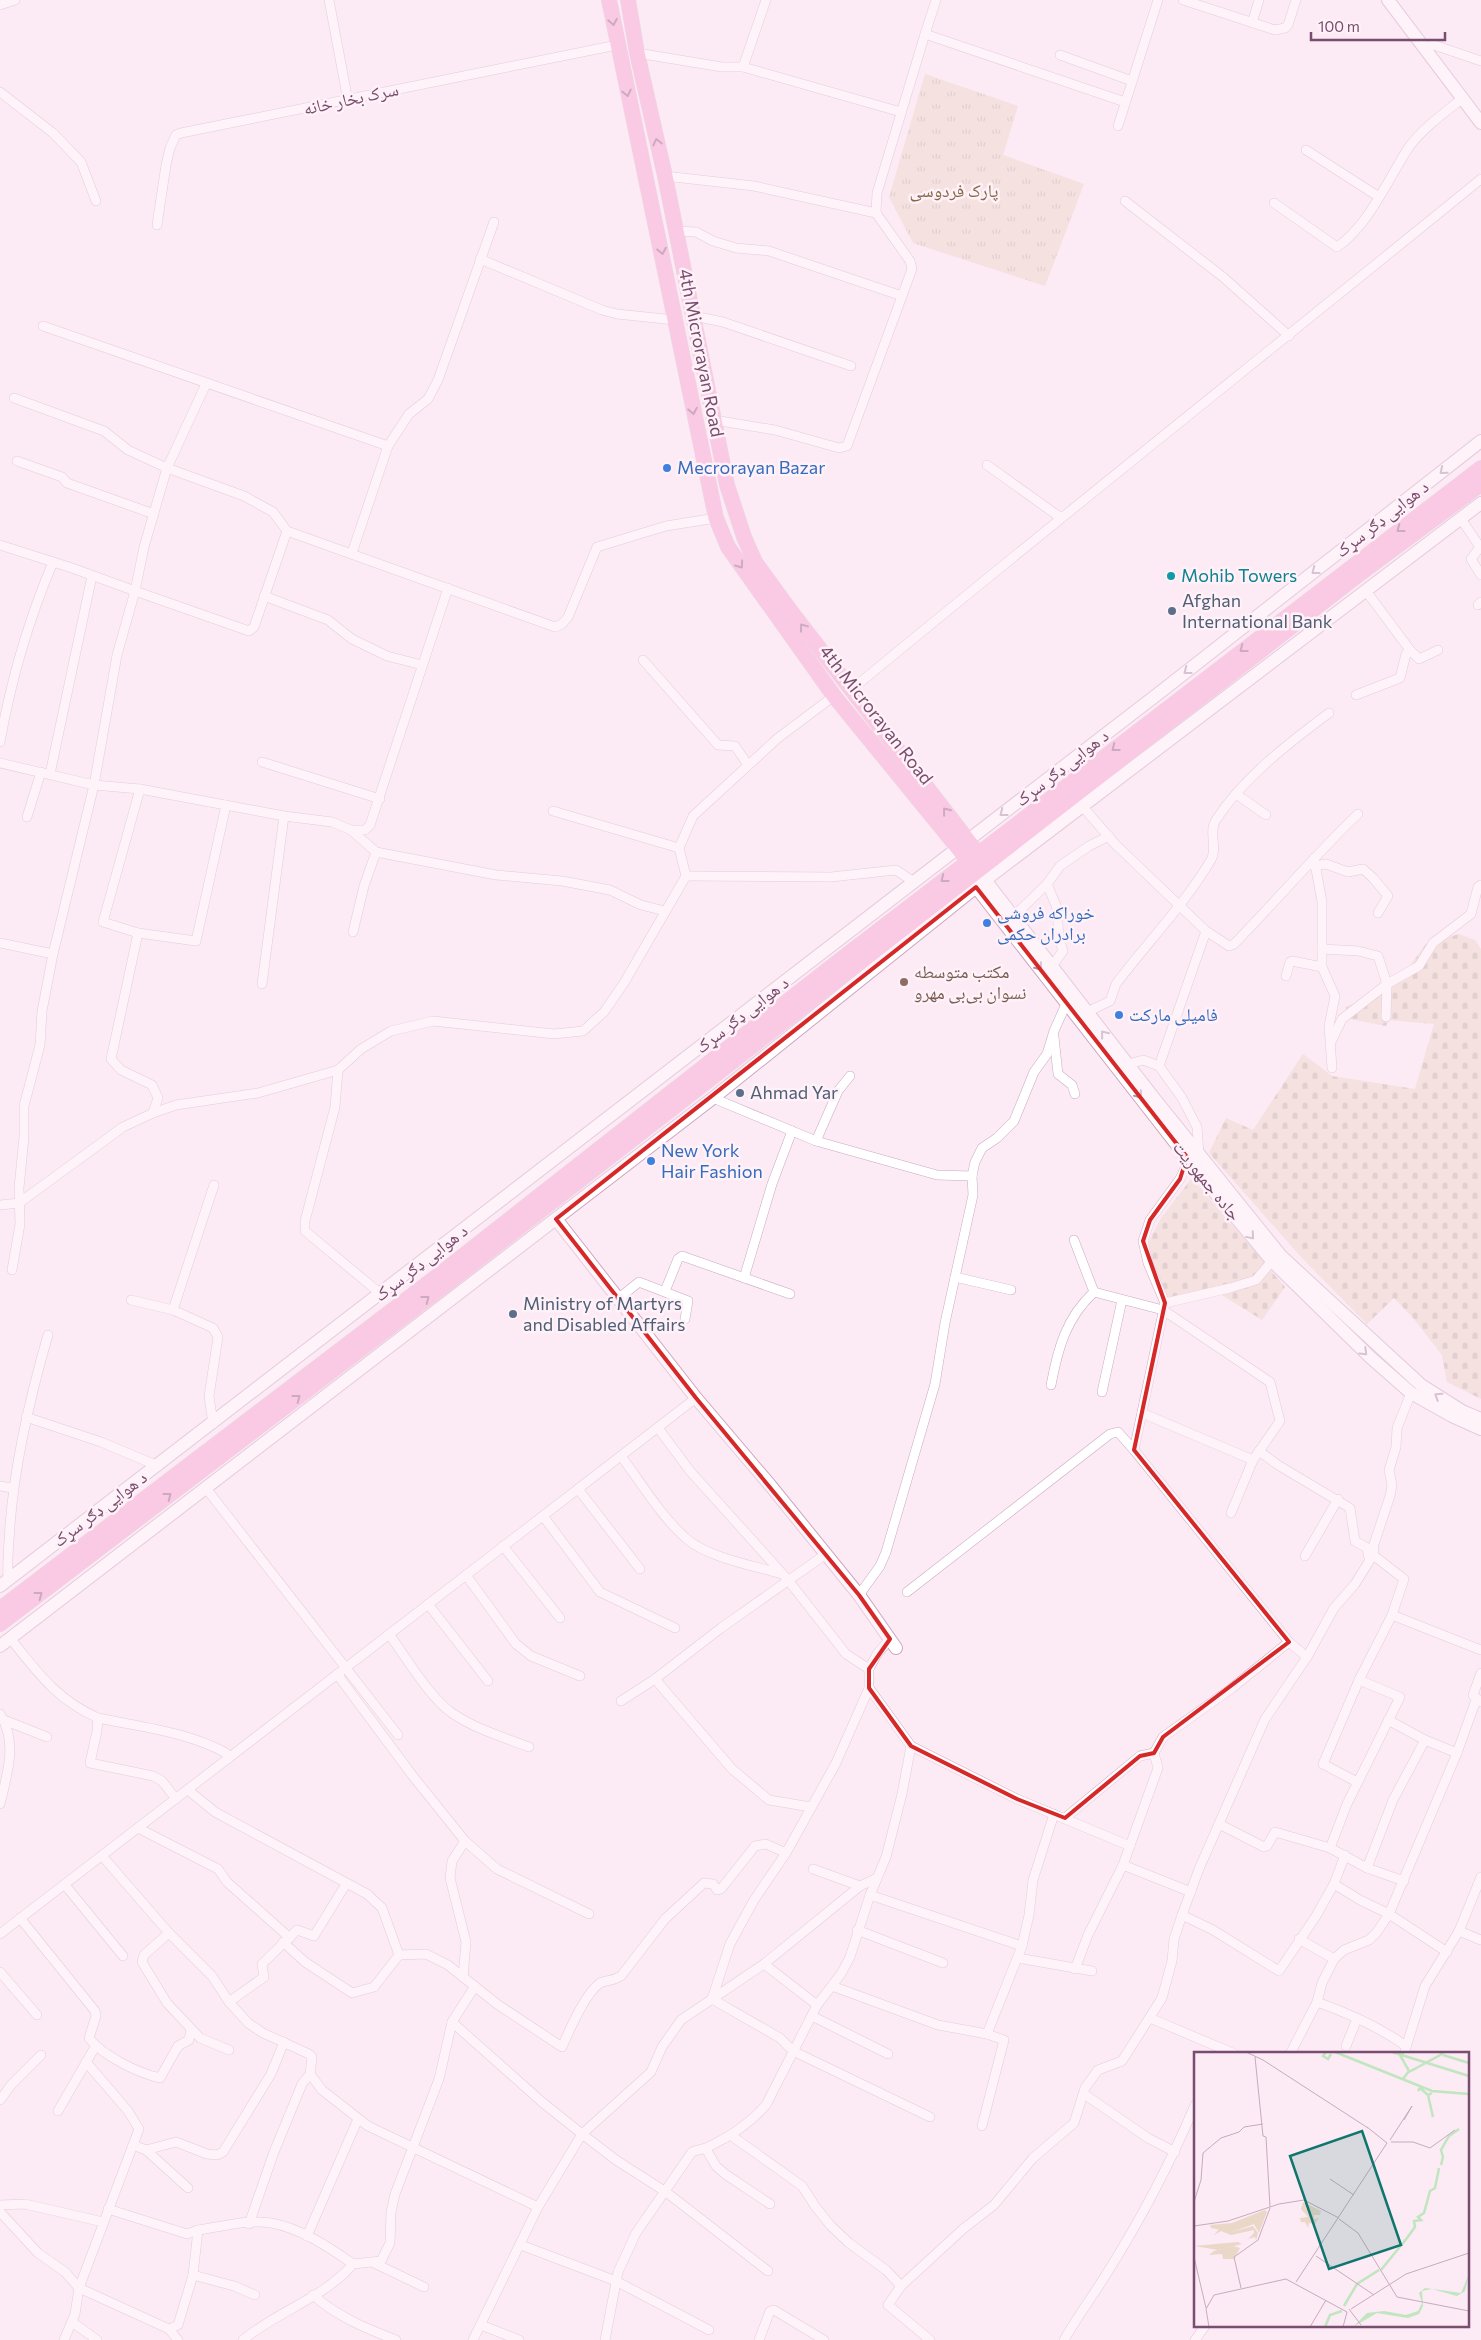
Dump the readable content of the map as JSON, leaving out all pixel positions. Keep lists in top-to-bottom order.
{
  "streets": {
    "main road": ["4th Microrayan Road", "د هوایی ډګر سړک", "جاده جمهوریت"],
    "street": ["سرک بخار خانه"]
  },
  "crossings": [
    ["سرک بخار خانه", "4th Microrayan Road"],
    ["4th Microrayan Road", "د هوایی ډګر سړک"],
    ["4th Microrayan Road", "جاده جمهوریت"]
  ],
  "parks": ["پارک فردوسی"],
  "places": [
    "Mecrorayan Bazar",
    "Mohib Towers",
    "Afghan International Bank",
    "خوراکه فروشی برادران حکمی",
    "مکتب متوسطه نسوان بی‌بی مهرو",
    "فامیلی مارکت",
    "Ahmad Yar",
    "New York Hair Fashion",
    "Ministry of Martyrs and Disabled Affairs"
  ],
  "scale_bar": "100 m"
}
